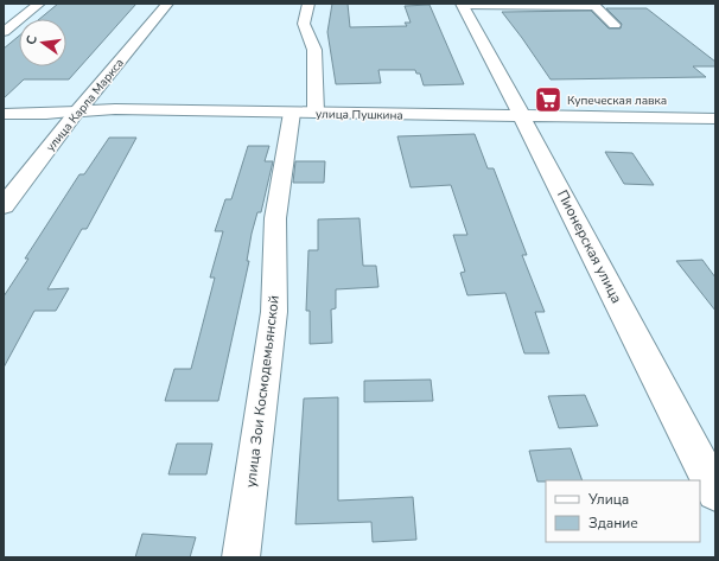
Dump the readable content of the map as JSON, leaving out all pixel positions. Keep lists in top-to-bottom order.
{
  "streets": {
    "street": [
      "улица Карла Маркса",
      "улица Пушкина",
      "Пионерская улица",
      "улица Зои Космодемьянской"
    ]
  },
  "crossings": [
    ["улица Карла Маркса", "улица Пушкина"],
    ["улица Пушкина", "Пионерская улица"],
    ["улица Пушкина", "улица Зои Космодемьянской"]
  ],
  "places": {
    "supermarket": ["Купеческая лавка"]
  },
  "legend": ["Улица", "Здание"],
  "north": "left"
}
